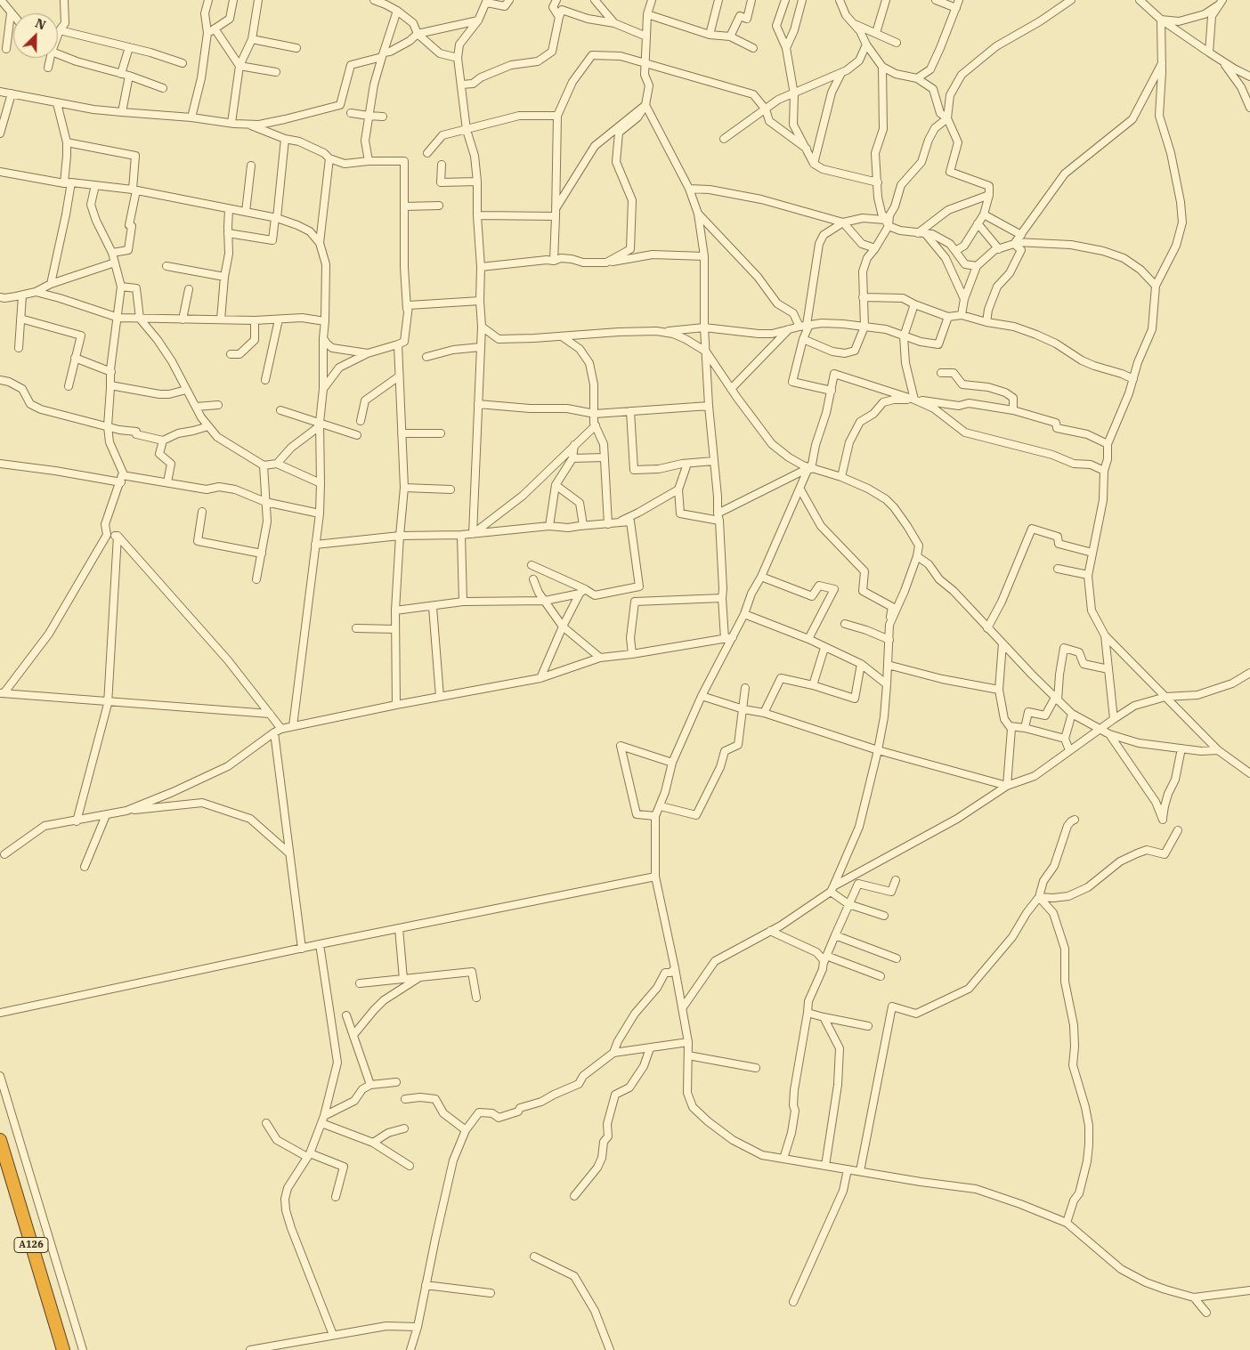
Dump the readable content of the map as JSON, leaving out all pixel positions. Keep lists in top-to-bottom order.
{
  "streets": {
    "highway": ["A126"]
  },
  "north": "top right"
}
